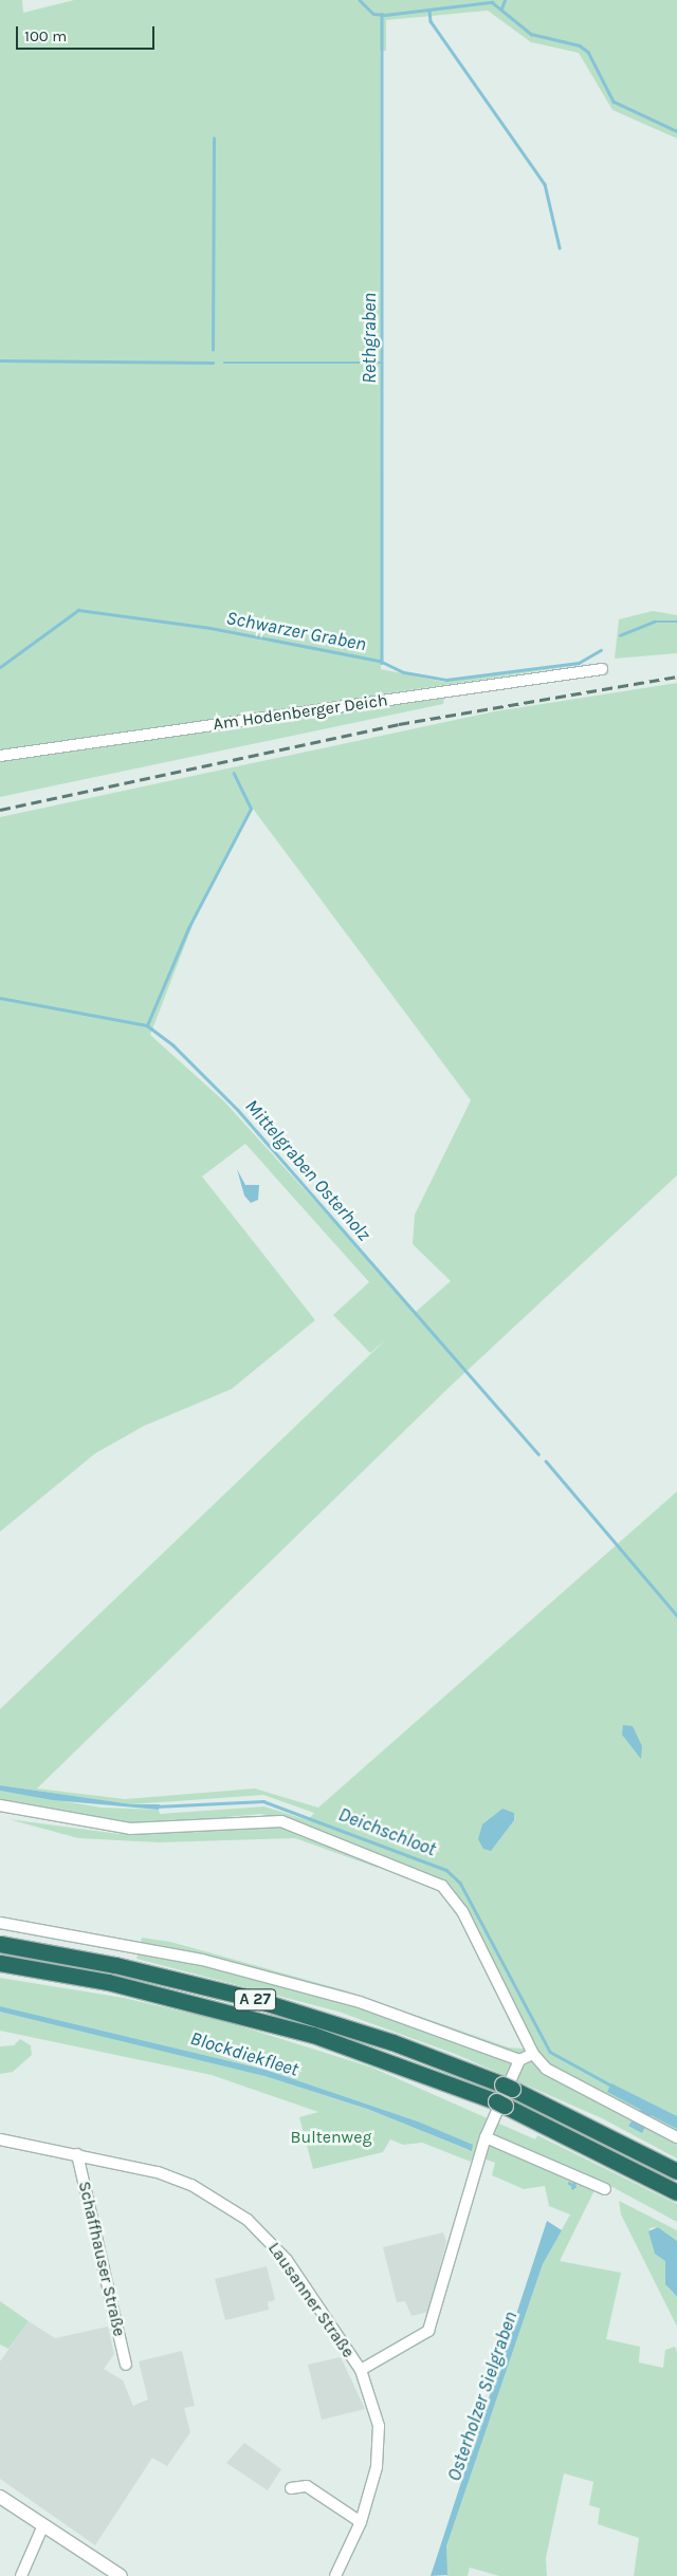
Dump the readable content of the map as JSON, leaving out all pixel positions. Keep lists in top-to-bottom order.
{
  "streets": {
    "highway": ["A 27"],
    "street": ["Am Hodenberger Deich", "Schaffhauser Straße", "Lausanner Straße"]
  },
  "crossings": [
    ["Schaffhauser Straße", "Lausanner Straße"]
  ],
  "water": [
    "Rethgraben",
    "Schwarzer Graben",
    "Mittelgraben Osterholz",
    "Deichschloot",
    "Blockdiekfleet",
    "Osterholzer Sielgraben"
  ],
  "parks": ["Bultenweg"],
  "scale_bar": "100 m"
}
